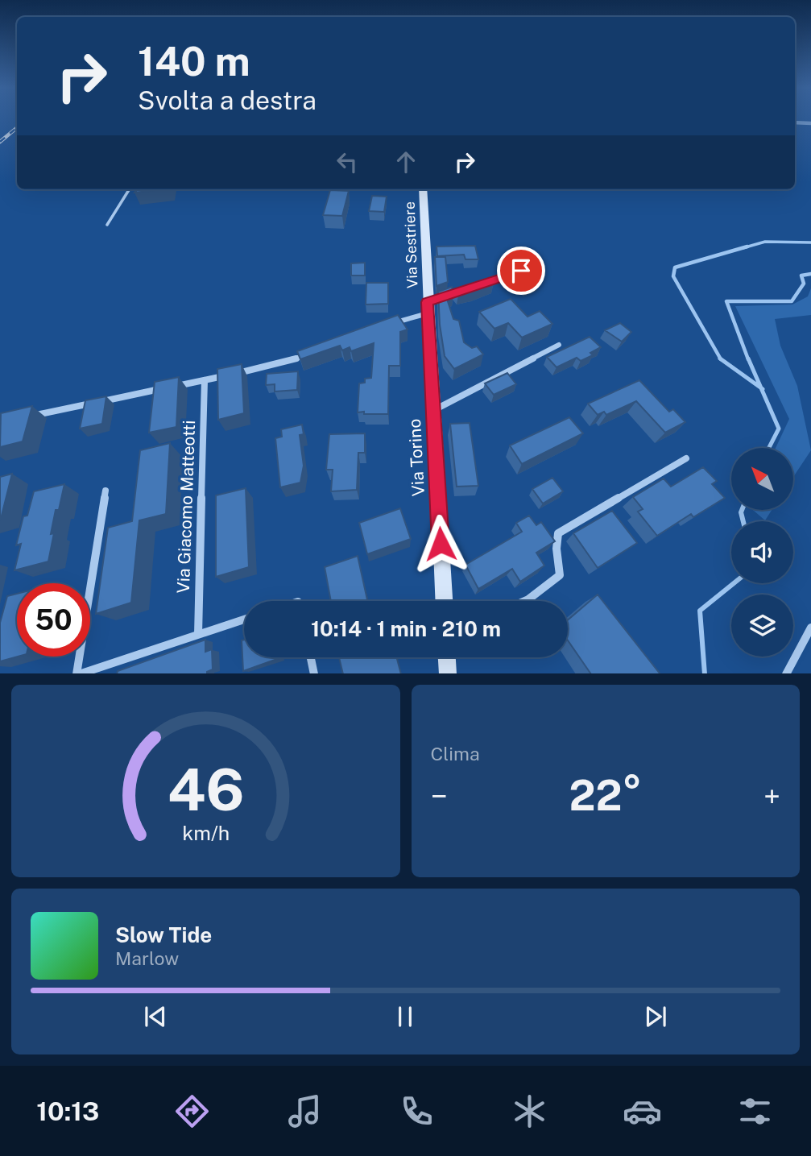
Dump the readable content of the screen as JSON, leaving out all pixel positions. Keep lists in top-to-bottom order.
{
  "streets": {
    "main road": ["Via Sestriere", "Via Torino"],
    "street": ["Via Giacomo Matteotti"]
  },
  "crossings": [
    ["Via Sestriere", "Via Torino"]
  ],
  "north": "top left",
  "page": {
    "turn": ["140 m", "Svolta a destra"],
    "limit": "50",
    "trip": "10:14 · 1 min · 210 m",
    "tile": "Clima",
    "heat": ["−", "22°", "+"],
    "song": ["Slow Tide", "Marlow"],
    "tabs": "10:13",
    "gauge": ["46", "km/h"]
  }
}
